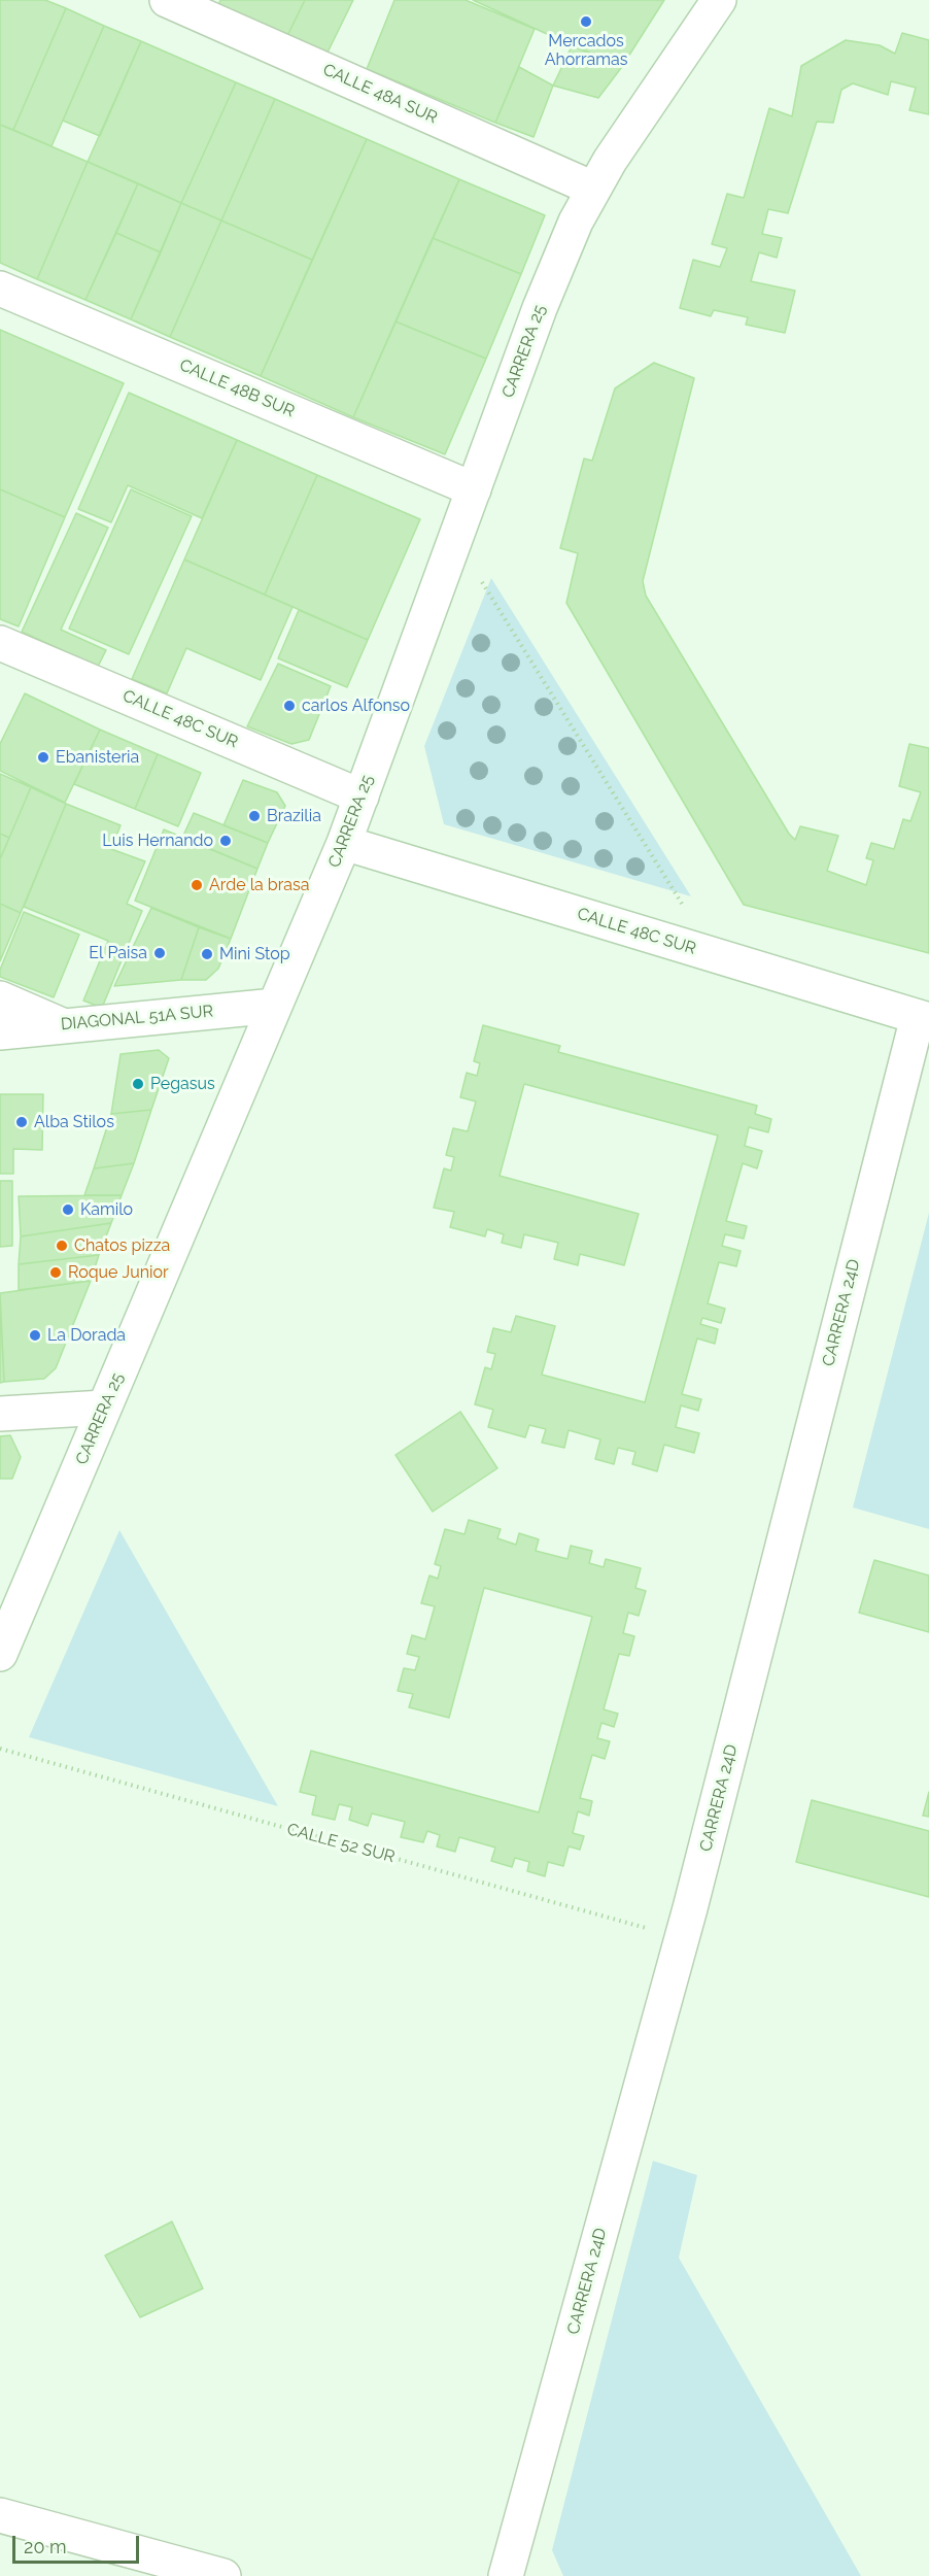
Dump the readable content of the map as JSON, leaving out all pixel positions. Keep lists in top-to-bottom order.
{
  "streets": {
    "street": [
      "CALLE 48A SUR",
      "CARRERA 25",
      "CALLE 48B SUR",
      "CALLE 48C SUR",
      "DIAGONAL 51A SUR",
      "CARRERA 24D"
    ],
    "path": ["CALLE 52 SUR"]
  },
  "crossings": [
    ["CALLE 48A SUR", "CARRERA 25"],
    ["CARRERA 25", "CALLE 48B SUR"],
    ["CARRERA 25", "CALLE 48C SUR"],
    ["CARRERA 25", "DIAGONAL 51A SUR"],
    ["CALLE 48C SUR", "CARRERA 24D"],
    ["CARRERA 24D", "CALLE 52 SUR"]
  ],
  "places": [
    "Mercados Ahorramas",
    "carlos Alfonso",
    "Ebanisteria",
    "Brazilia",
    "Luis Hernando",
    "Arde la brasa",
    "El Paisa",
    "Mini Stop",
    "Pegasus",
    "Alba Stilos",
    "Kamilo",
    "Chatos pizza",
    "Roque Junior",
    "La Dorada"
  ],
  "scale_bar": "20 m"
}
